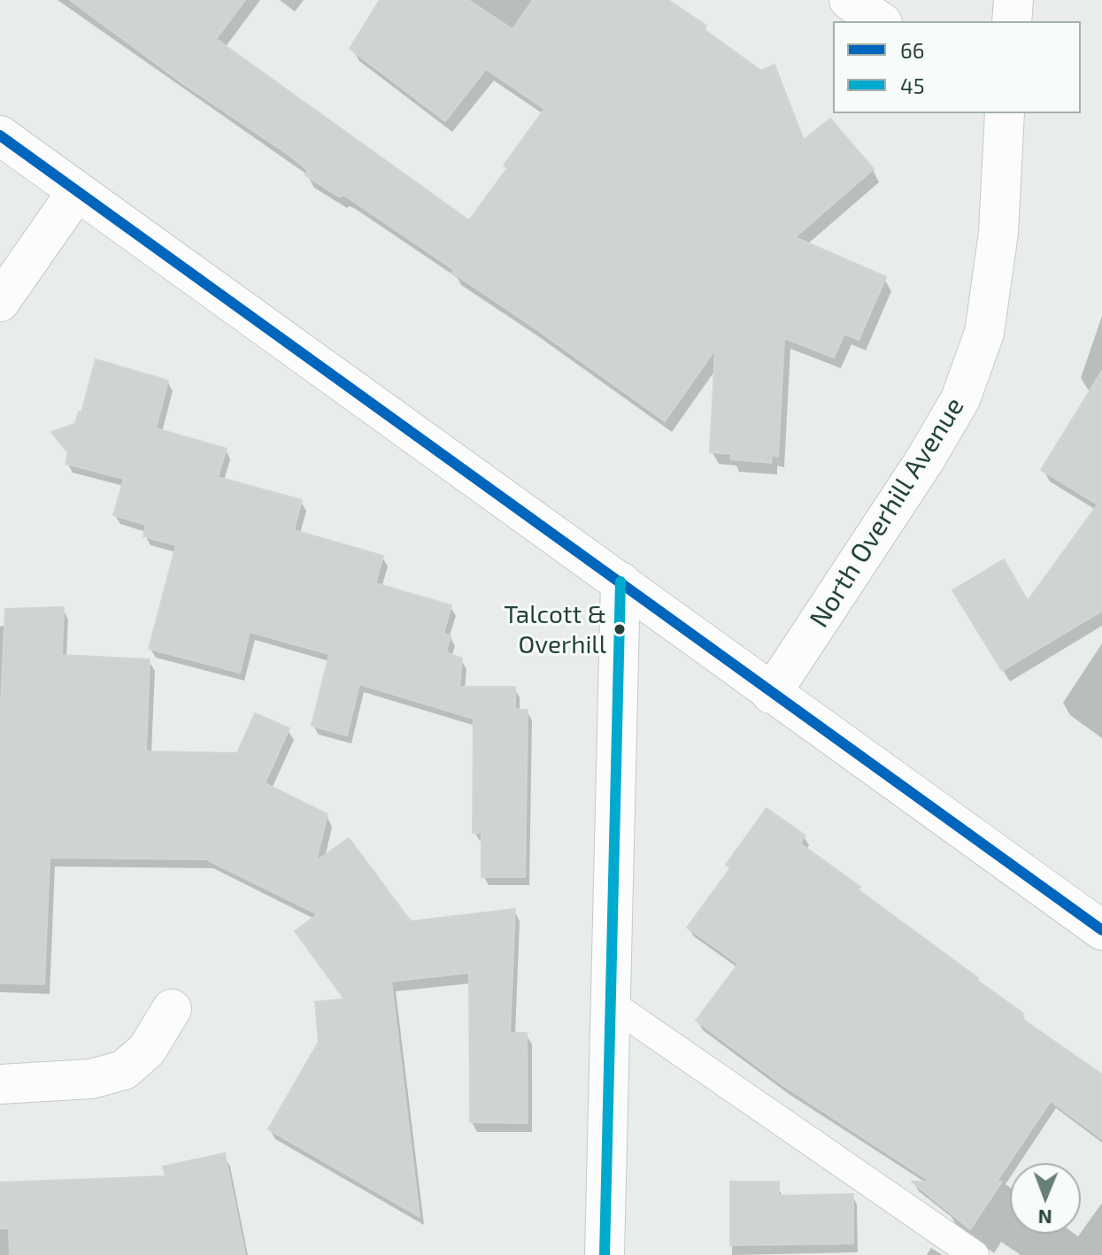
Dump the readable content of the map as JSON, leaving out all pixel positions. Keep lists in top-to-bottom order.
{
  "streets": {
    "street": ["North Overhill Avenue"]
  },
  "places": ["Talcott & Overhill"],
  "lines": ["transit line 66", "transit line 45"],
  "legend": ["66", "45"],
  "north": "bottom"
}
